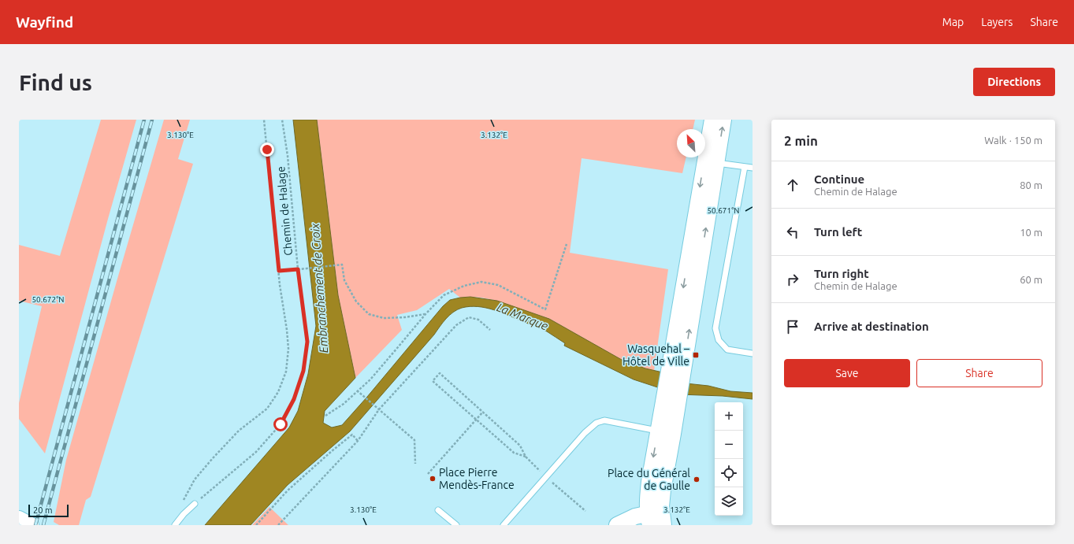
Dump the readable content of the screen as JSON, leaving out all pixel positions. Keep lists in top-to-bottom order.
{
  "streets": {
    "path": ["Chemin de Halage"]
  },
  "water": ["Embranchement de Croix", "La Marque"],
  "places": {
    "transit": ["Wasquehal – Hôtel de Ville"],
    "other": ["Place Pierre Mendès-France", "Place du Général de Gaulle"]
  },
  "scale_bar": "20 m",
  "north": "top left",
  "page": {
    "header": "Wayfind",
    "nav": ["Map", "Layers", "Share"],
    "buttons": [
      "Directions",
      ["Save", "Share"]
    ],
    "title": "Find us",
    "heading": ["2 min", "Walk · 150 m"],
    "list": [
      ["Continue", "Chemin de Halage", "80 m"],
      ["Turn left", "10 m"],
      ["Turn right", "Chemin de Halage", "60 m"],
      "Arrive at destination"
    ],
    "map_buttons": ["+", "−"],
    "scale": "20 m"
  },
  "coordinates": [
    "3.130°E",
    "3.132°E",
    "50.671°N",
    "50.672°N"
  ]
}
